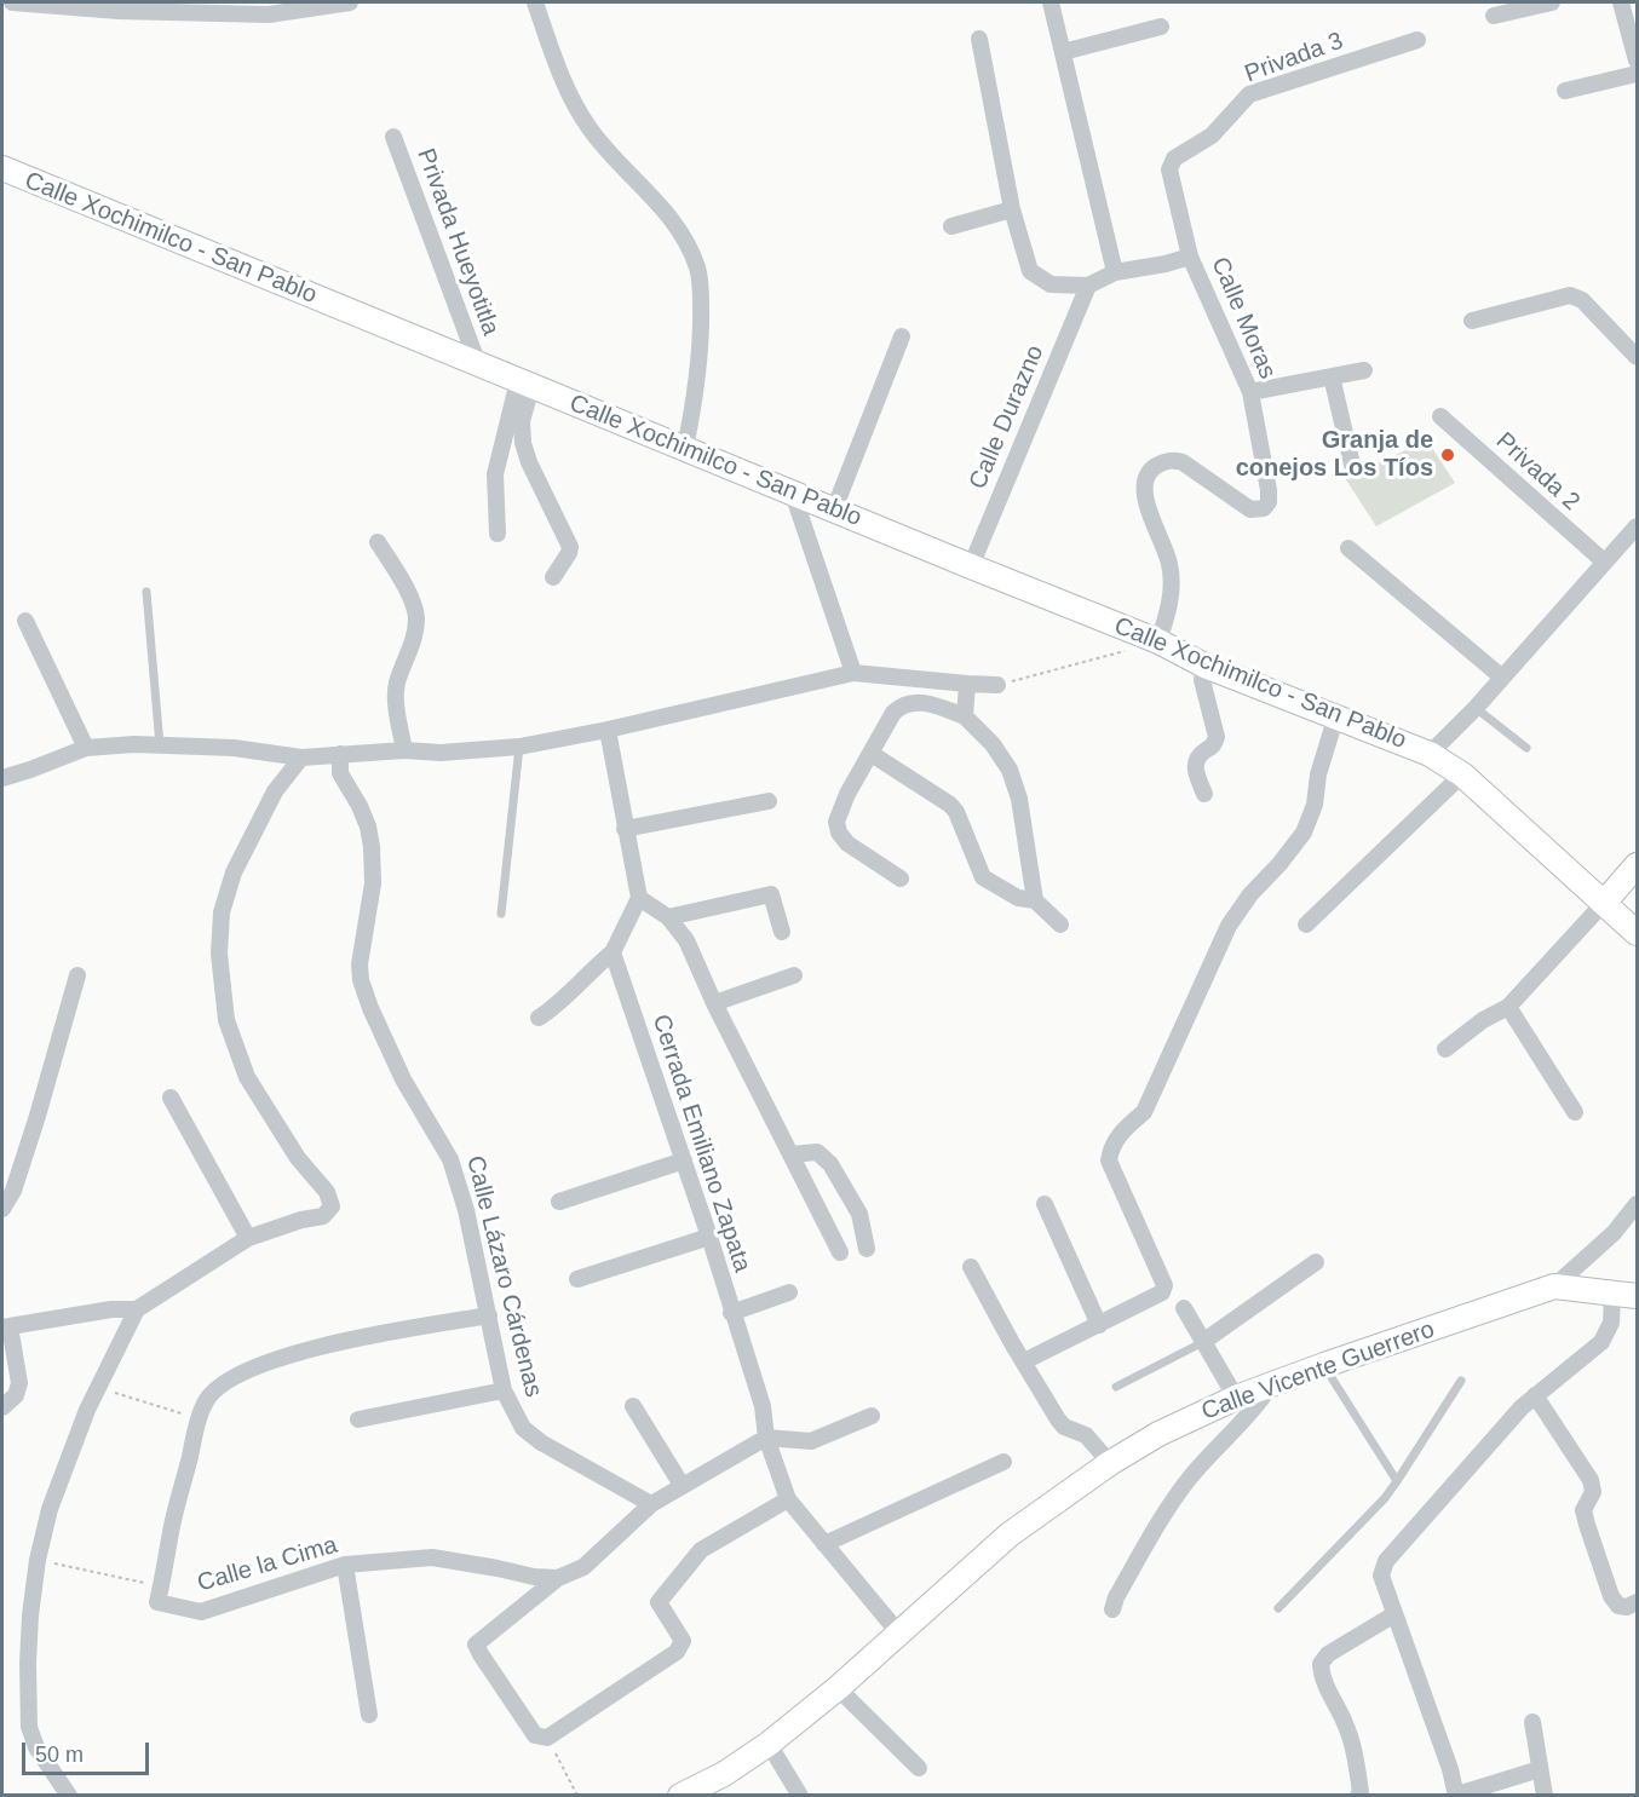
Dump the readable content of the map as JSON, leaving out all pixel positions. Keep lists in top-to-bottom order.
{
  "streets": {
    "main road": ["Calle Xochimilco - San Pablo", "Calle Vicente Guerrero"],
    "street": [
      "Privada 3",
      "Privada Hueyotitla",
      "Calle Moras",
      "Calle Durazno",
      "Privada 2",
      "Cerrada Emiliano Zapata",
      "Calle Lázaro Cárdenas",
      "Calle la Cima"
    ]
  },
  "crossings": [
    ["Privada 3", "Calle Moras"],
    ["Calle Xochimilco - San Pablo", "Privada Hueyotitla"],
    ["Calle Xochimilco - San Pablo", "Calle Moras"],
    ["Calle Xochimilco - San Pablo", "Calle Durazno"],
    ["Calle Moras", "Calle Durazno"],
    ["Cerrada Emiliano Zapata", "Calle Vicente Guerrero"],
    ["Calle Lázaro Cárdenas", "Calle la Cima"]
  ],
  "places": ["Granja de conejos Los Tíos"],
  "scale_bar": "50 m"
}
